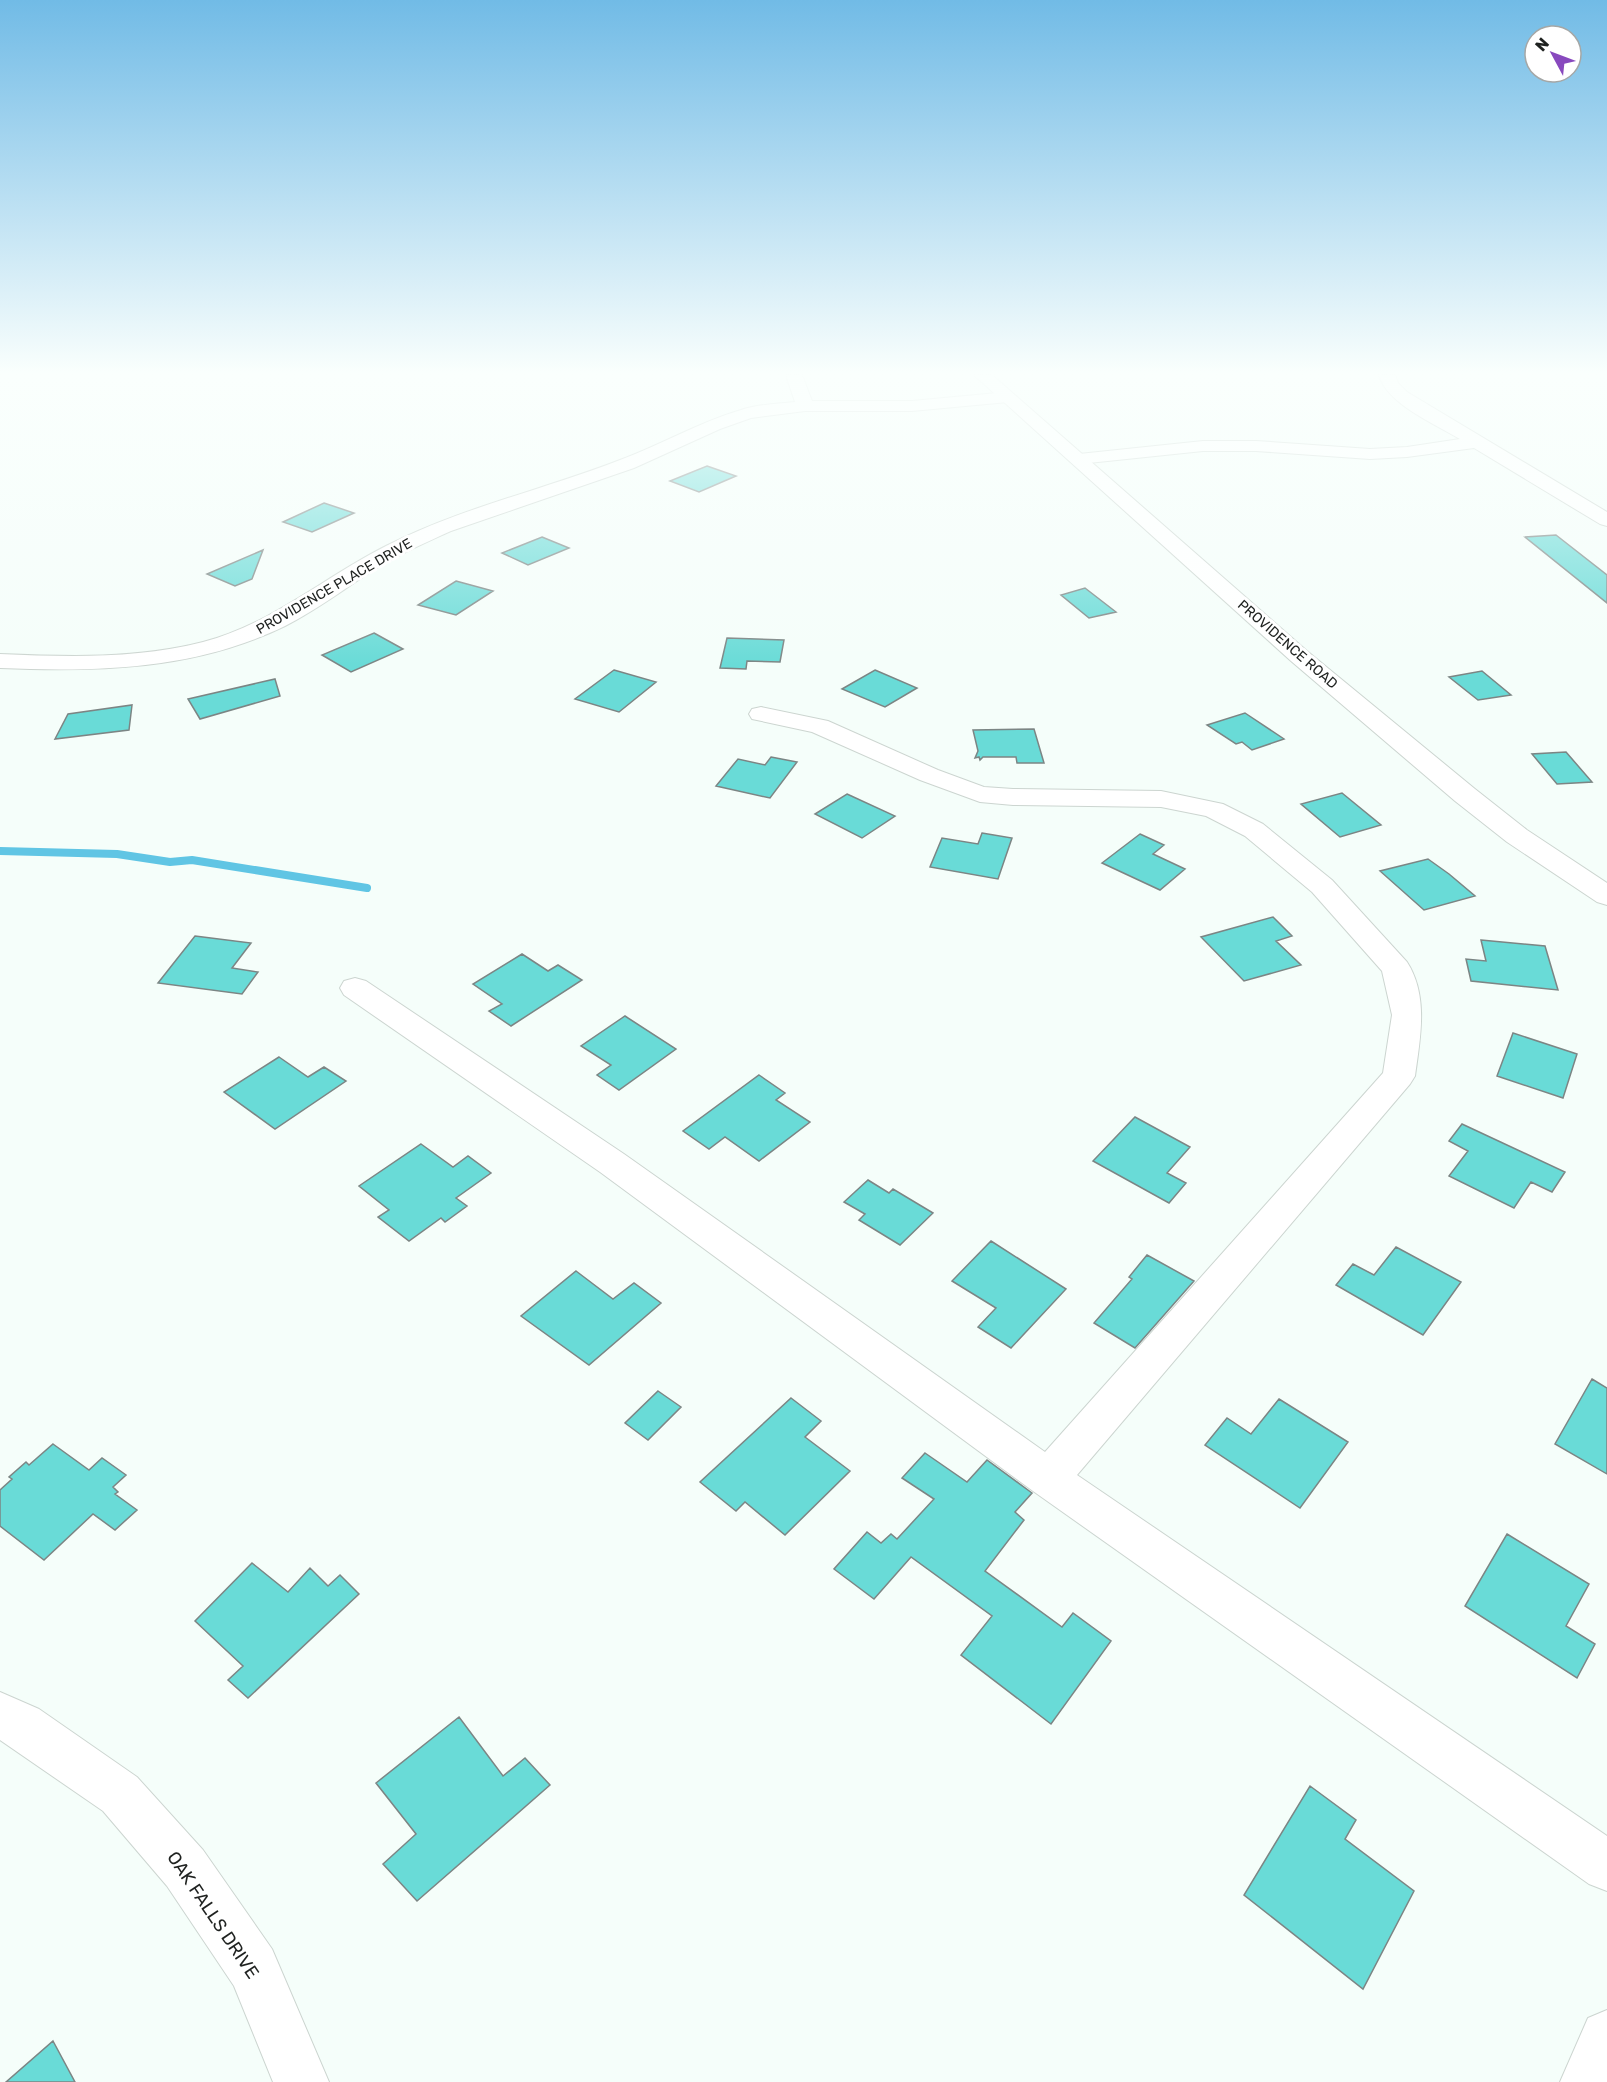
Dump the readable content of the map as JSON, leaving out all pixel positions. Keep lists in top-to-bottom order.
{
  "streets": {
    "street": ["PROVIDENCE PLACE DRIVE", "PROVIDENCE ROAD", "OAK FALLS DRIVE"]
  },
  "north": "top left"
}
